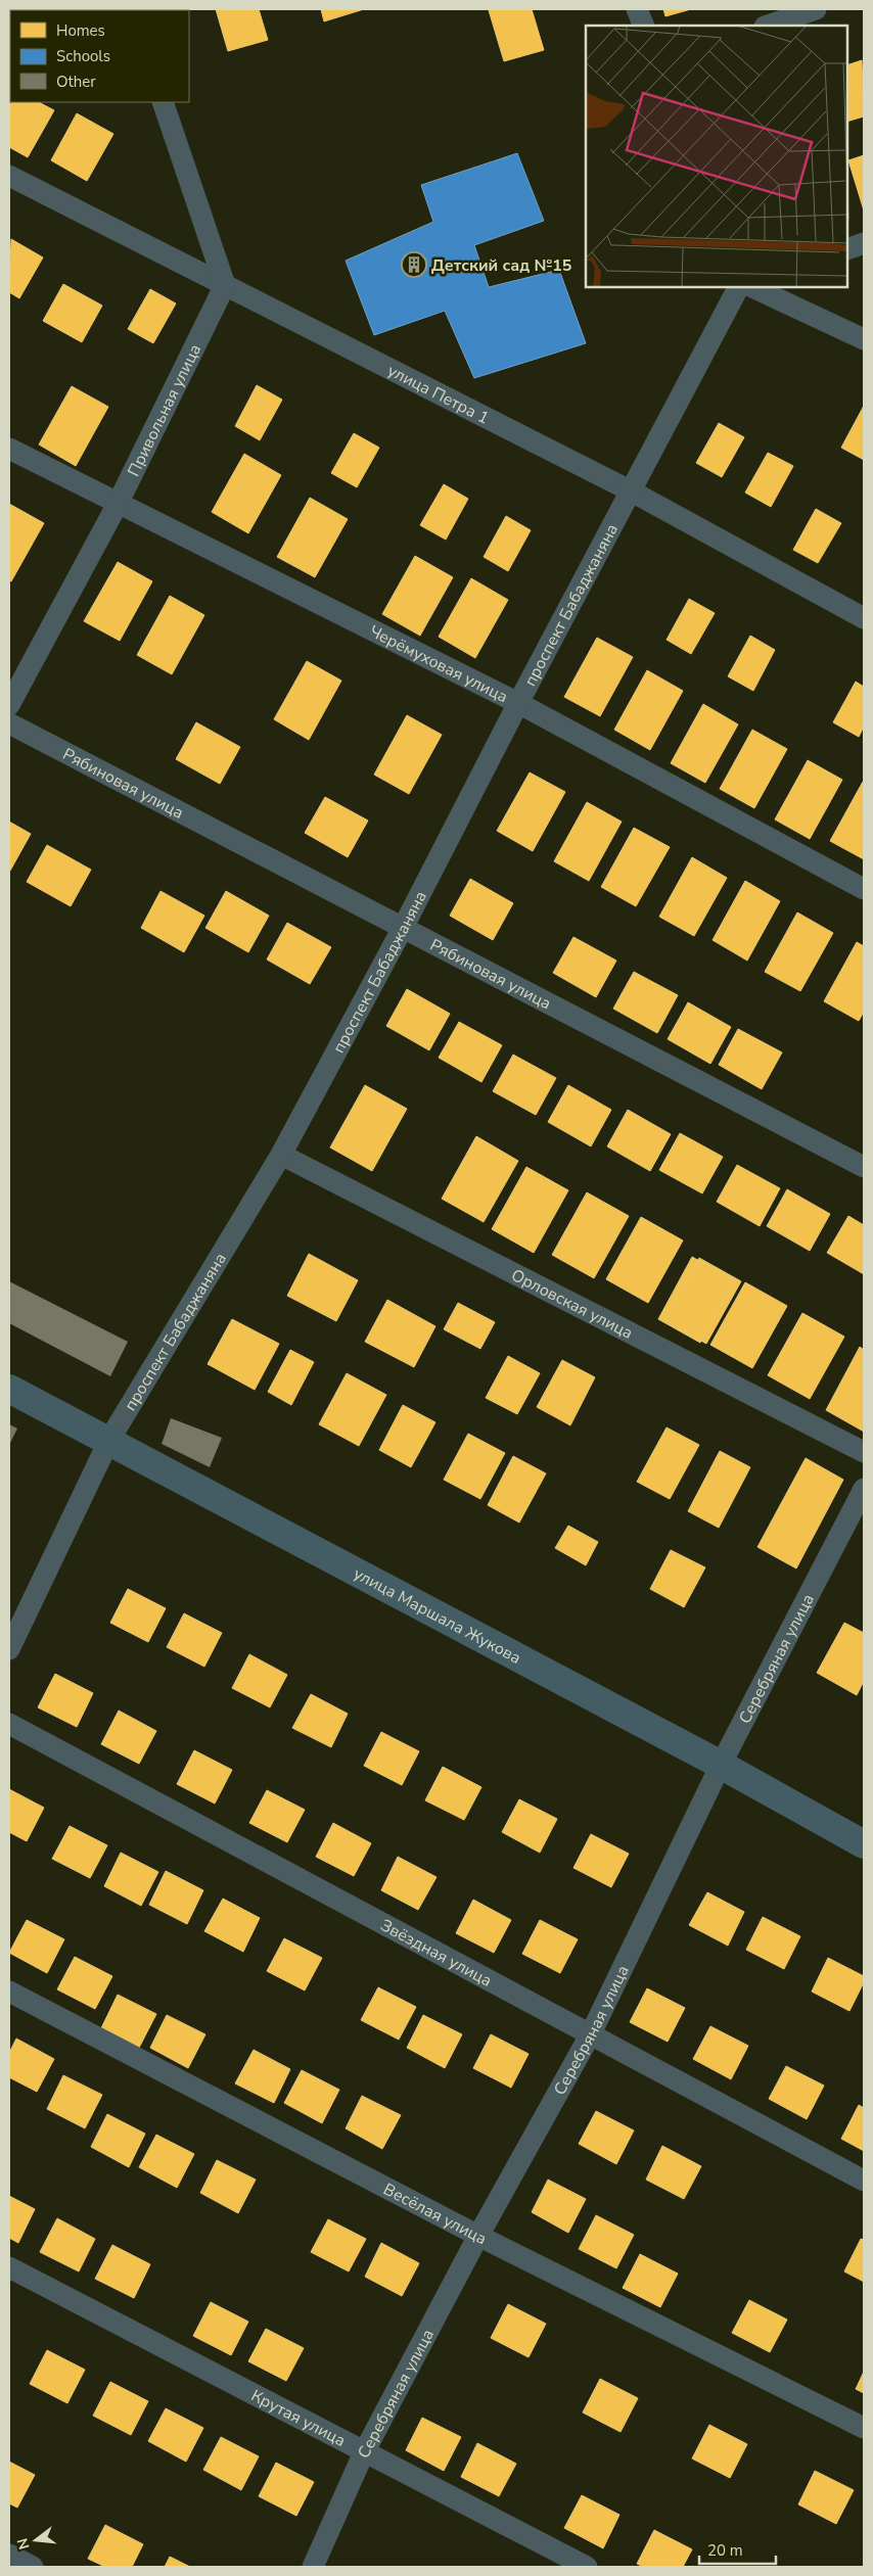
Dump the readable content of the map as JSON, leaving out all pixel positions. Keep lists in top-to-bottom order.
{
  "streets": {
    "main road": ["улица Маршала Жукова"],
    "street": [
      "улица Петра 1",
      "Привольная улица",
      "проспект Бабаджаняна",
      "Черёмуховая улица",
      "Рябиновая улица",
      "Орловская улица",
      "Серебряная улица",
      "Звёздная улица",
      "Весёлая улица",
      "Крутая улица"
    ]
  },
  "crossings": [
    ["улица Петра 1", "Привольная улица"],
    ["улица Петра 1", "проспект Бабаджаняна"],
    ["Привольная улица", "Черёмуховая улица"],
    ["проспект Бабаджаняна", "Черёмуховая улица"],
    ["проспект Бабаджаняна", "Рябиновая улица"],
    ["проспект Бабаджаняна", "Орловская улица"],
    ["проспект Бабаджаняна", "улица Маршала Жукова"],
    ["улица Маршала Жукова", "Серебряная улица"],
    ["Серебряная улица", "Звёздная улица"],
    ["Серебряная улица", "Весёлая улица"],
    ["Серебряная улица", "Крутая улица"]
  ],
  "places": {
    "building": ["Детский сад №15"]
  },
  "legend": ["Homes", "Schools", "Other"],
  "scale_bar": "20 m",
  "north": "left"
}
